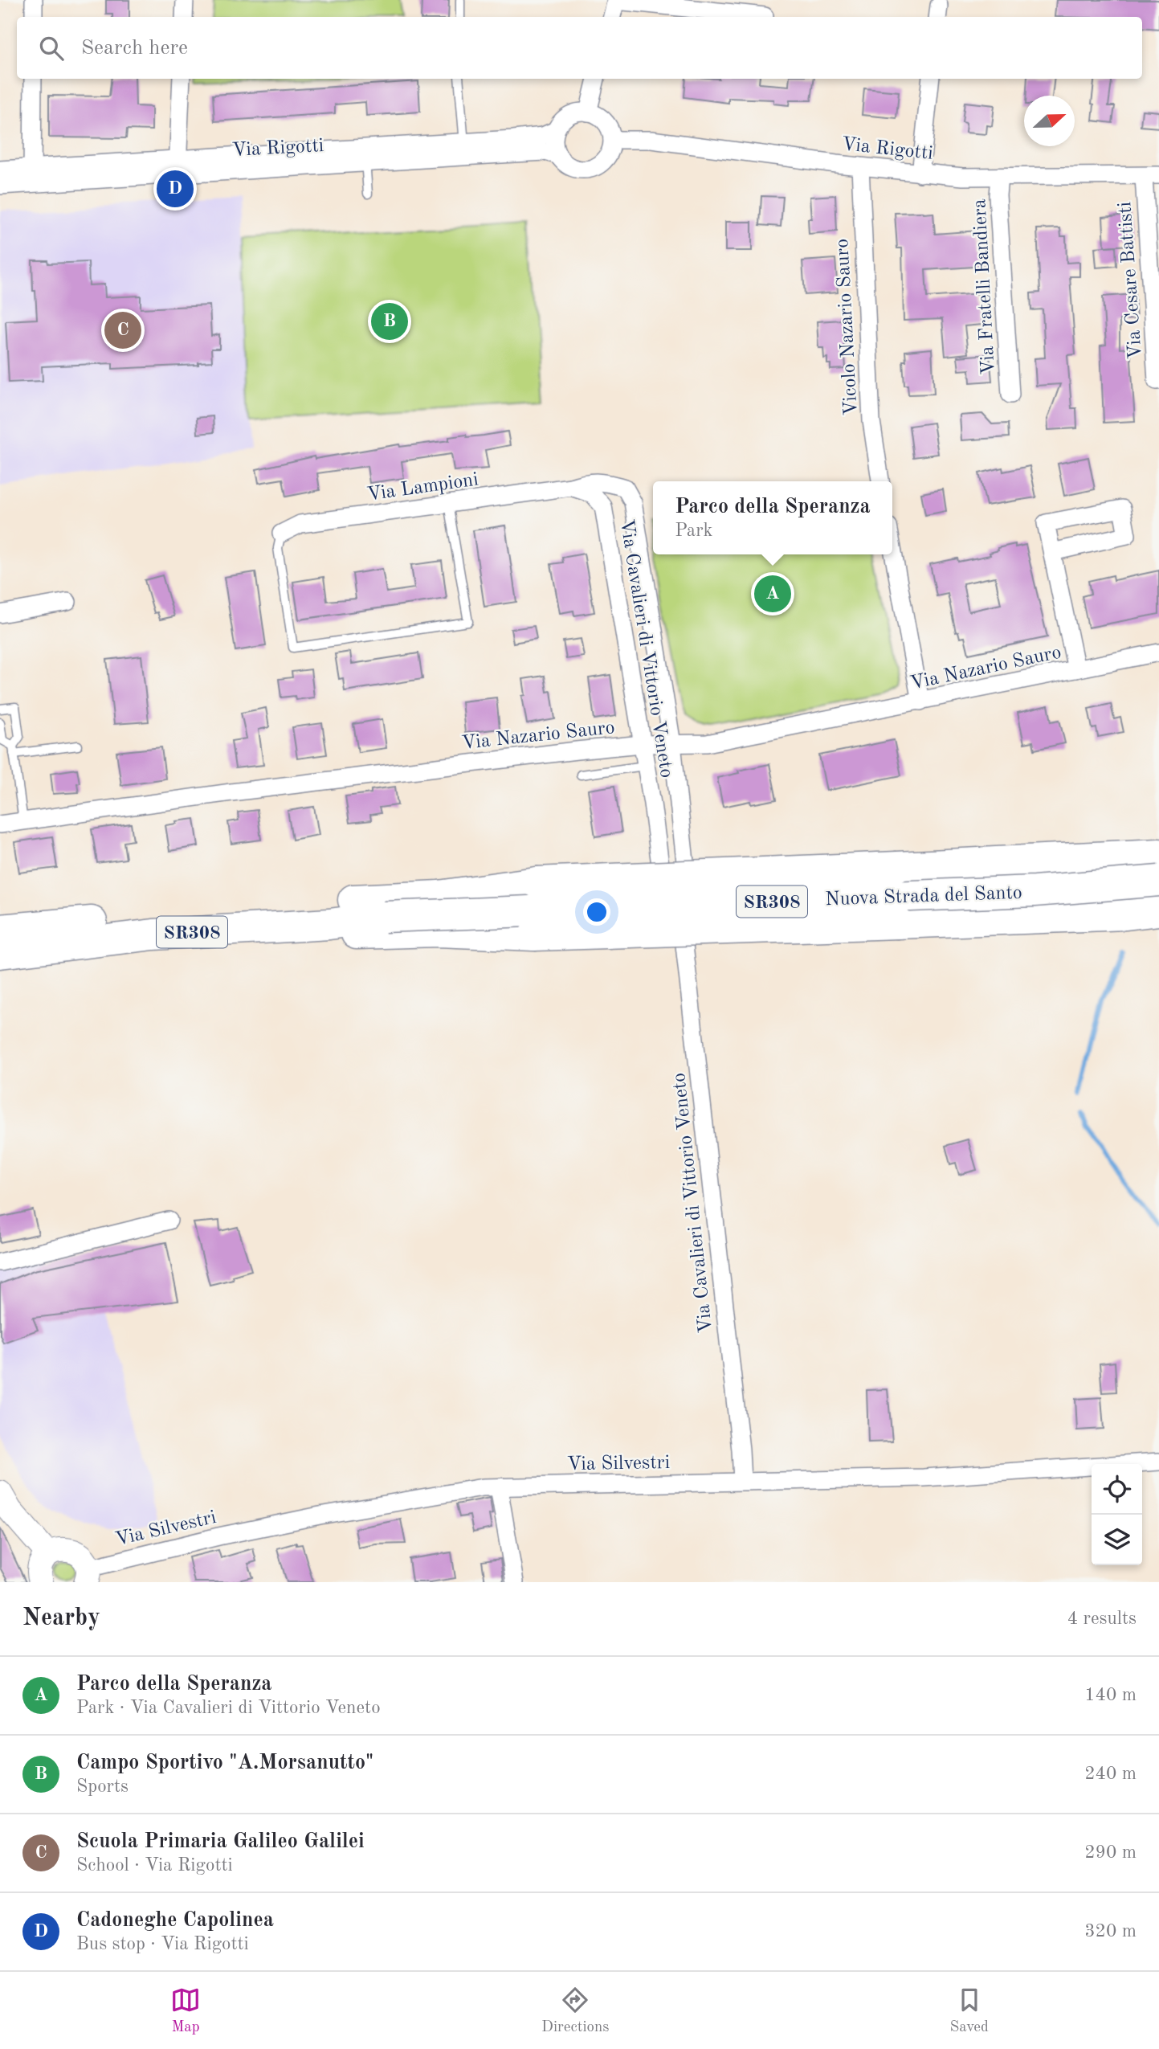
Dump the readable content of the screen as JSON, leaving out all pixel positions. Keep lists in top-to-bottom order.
{
  "streets": {
    "highway": ["Nuova Strada del Santo", "SR308"],
    "street": [
      "Via Rigotti",
      "Via Cesare Battisti",
      "Via Fratelli Bandiera",
      "Vicolo Nazario Sauro",
      "Via Lampioni",
      "Via Cavalieri di Vittorio Veneto",
      "Via Nazario Sauro",
      "Via Silvestri"
    ]
  },
  "crossings": [
    ["Via Rigotti", "Via Cesare Battisti"],
    ["Via Rigotti", "Via Fratelli Bandiera"],
    ["Via Rigotti", "Vicolo Nazario Sauro"],
    ["Via Lampioni", "Via Cavalieri di Vittorio Veneto"],
    ["Via Cavalieri di Vittorio Veneto", "Via Nazario Sauro"],
    ["Via Cavalieri di Vittorio Veneto", "Via Silvestri"]
  ],
  "north": "right",
  "page": {
    "search": "Search here",
    "pins": [
      "D",
      "B",
      "C",
      "A"
    ],
    "popup": ["Parco della Speranza", "Park"],
    "heading": ["Nearby", "4 results"],
    "list": [
      {
        "mark": "A",
        "name": "Parco della Speranza",
        "note": "Park · Via Cavalieri di Vittorio Veneto",
        "value": "140 m"
      },
      {
        "mark": "B",
        "name": "Campo Sportivo \"A.Morsanutto\"",
        "note": "Sports",
        "value": "240 m"
      },
      {
        "mark": "C",
        "name": "Scuola Primaria Galileo Galilei",
        "note": "School · Via Rigotti",
        "value": "290 m"
      },
      {
        "mark": "D",
        "name": "Cadoneghe Capolinea",
        "note": "Bus stop · Via Rigotti",
        "value": "320 m"
      }
    ],
    "nav": ["Map", "Directions", "Saved"]
  }
}
